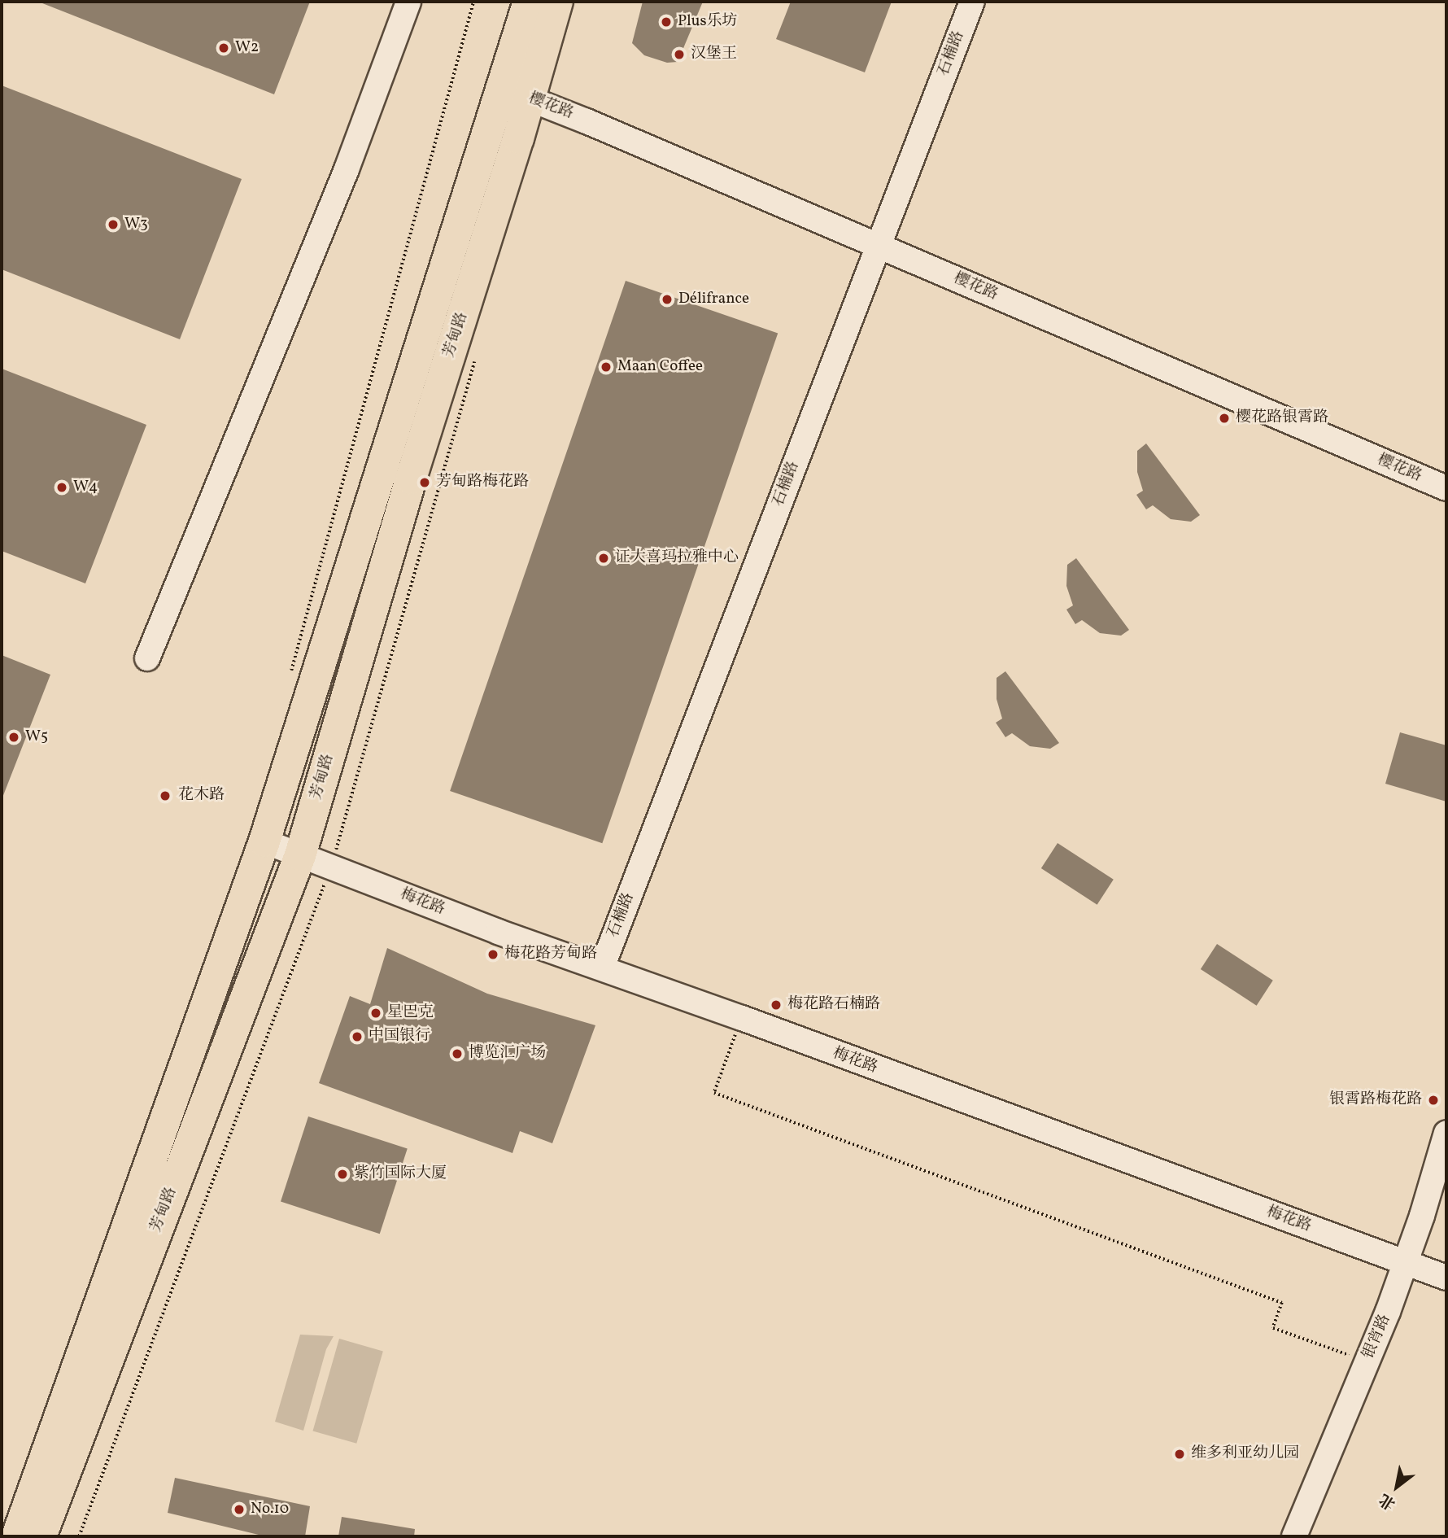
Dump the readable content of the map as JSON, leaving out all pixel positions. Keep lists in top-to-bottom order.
{
  "streets": {
    "main road": ["芳甸路"],
    "street": [
      "石楠路",
      "樱花路",
      "梅花路",
      "银宵路"
    ]
  },
  "crossings": [
    ["石楠路", "樱花路"],
    ["石楠路", "梅花路"],
    ["樱花路", "芳甸路"],
    ["芳甸路", "梅花路"],
    ["梅花路", "银宵路"]
  ],
  "places": [
    "Plus乐坊",
    "W2",
    "汉堡王",
    "W3",
    "Délifrance",
    "Maan Coffee",
    "樱花路银霄路",
    "芳甸路梅花路",
    "W4",
    "证大喜玛拉雅中心",
    "W5",
    "花木路",
    "梅花路芳甸路",
    "梅花路石楠路",
    "星巴克",
    "中国银行",
    "博览汇广场",
    "银霄路梅花路",
    "紫竹国际大厦",
    "维多利亚幼儿园",
    "No.10"
  ],
  "north": "bottom left"
}
